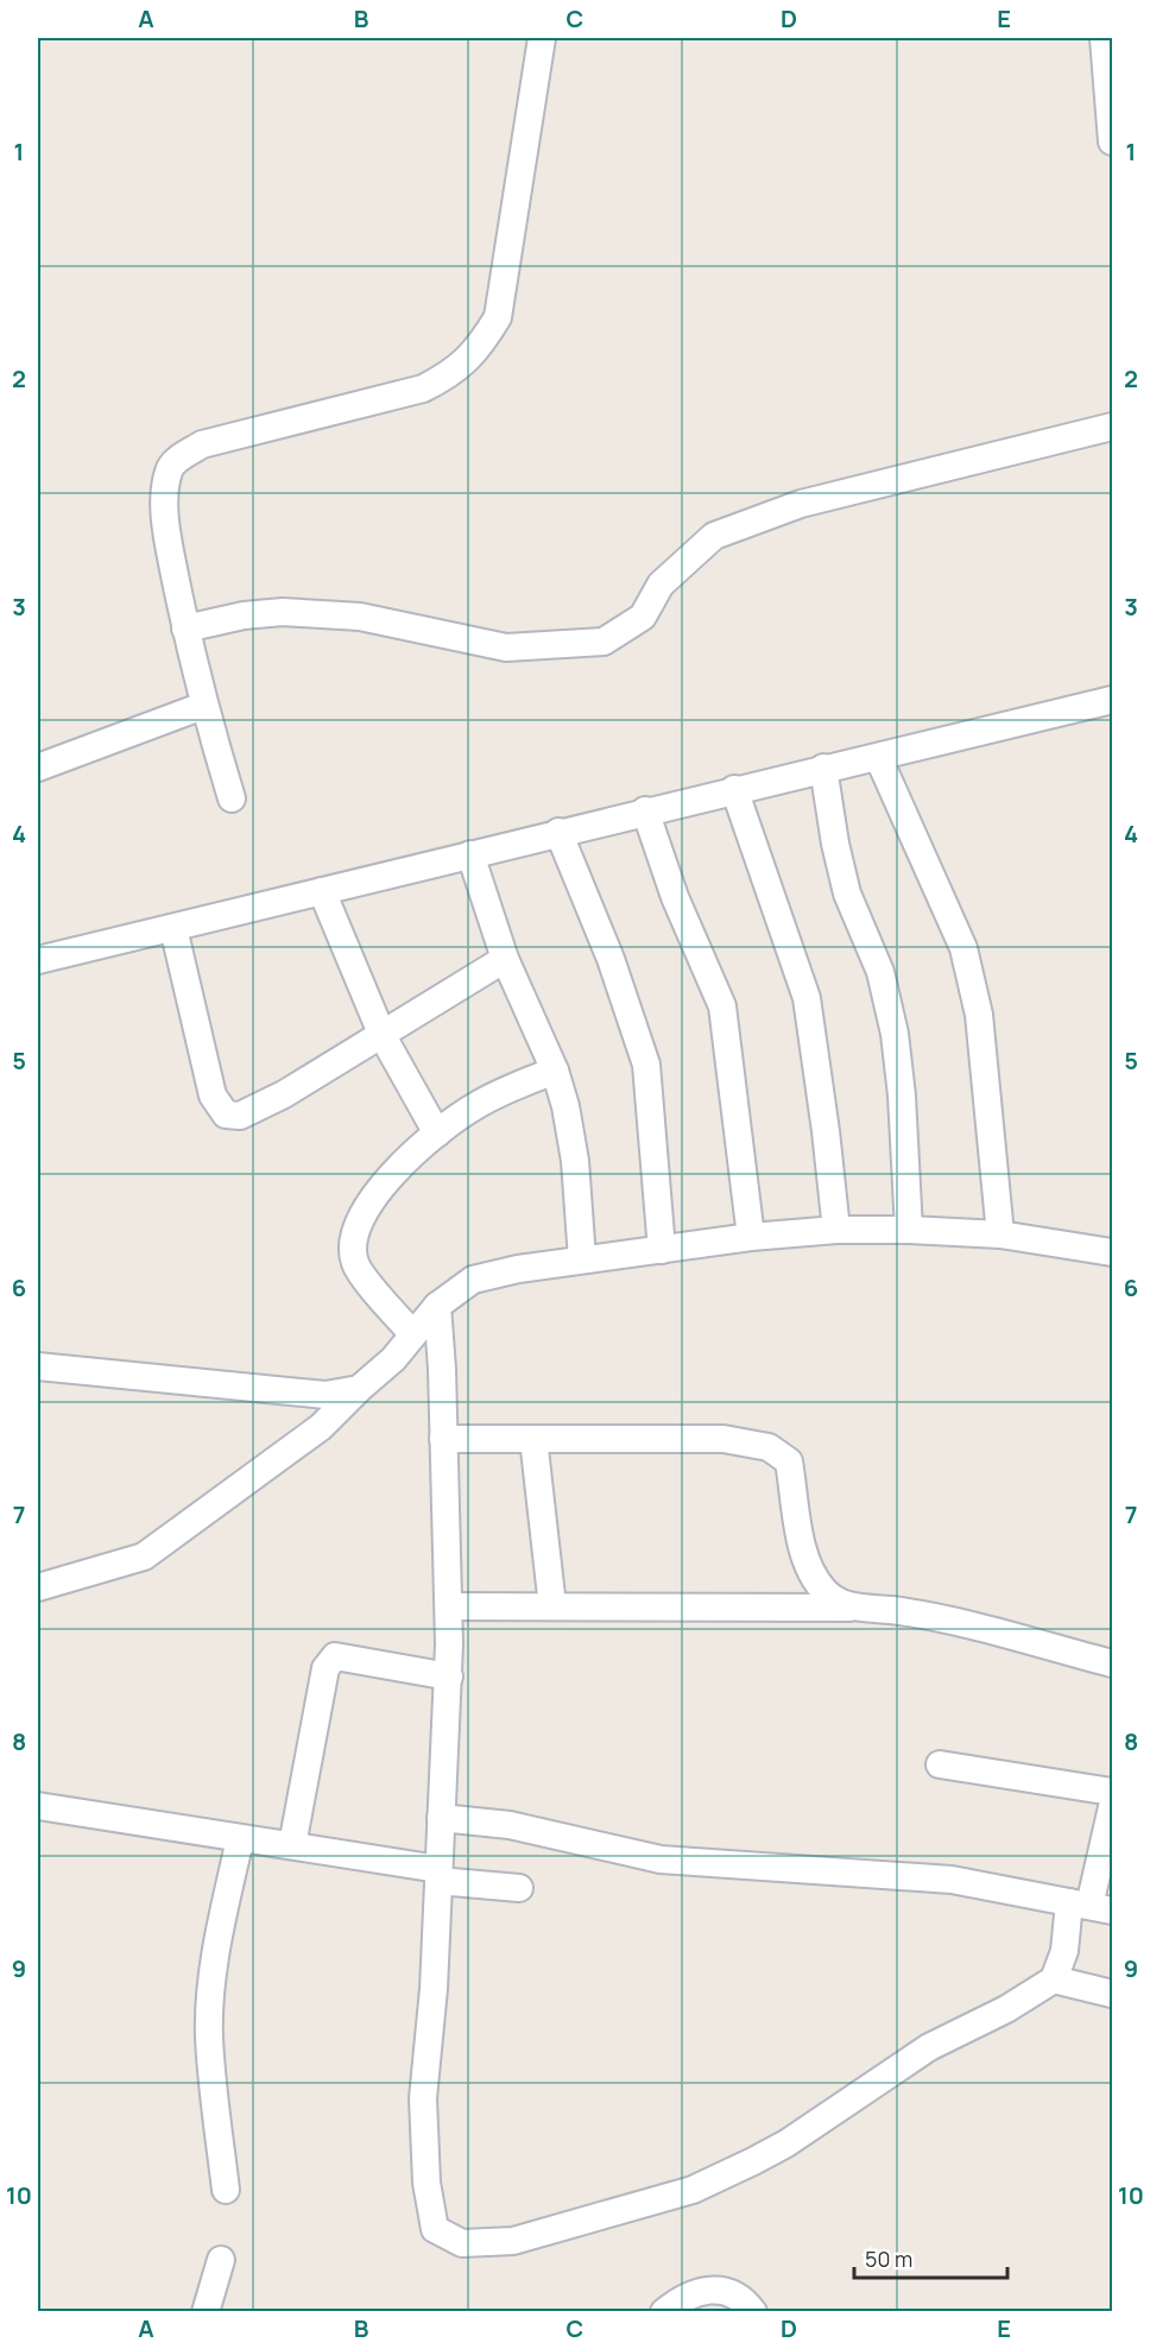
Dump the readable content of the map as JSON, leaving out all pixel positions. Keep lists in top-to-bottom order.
{
  "scale_bar": "50 m",
  "grid": {
    "columns": [
      "A",
      "B",
      "C",
      "D",
      "E"
    ],
    "rows": [
      "1",
      "2",
      "3",
      "4",
      "5",
      "6",
      "7",
      "8",
      "9",
      "10"
    ]
  }
}
